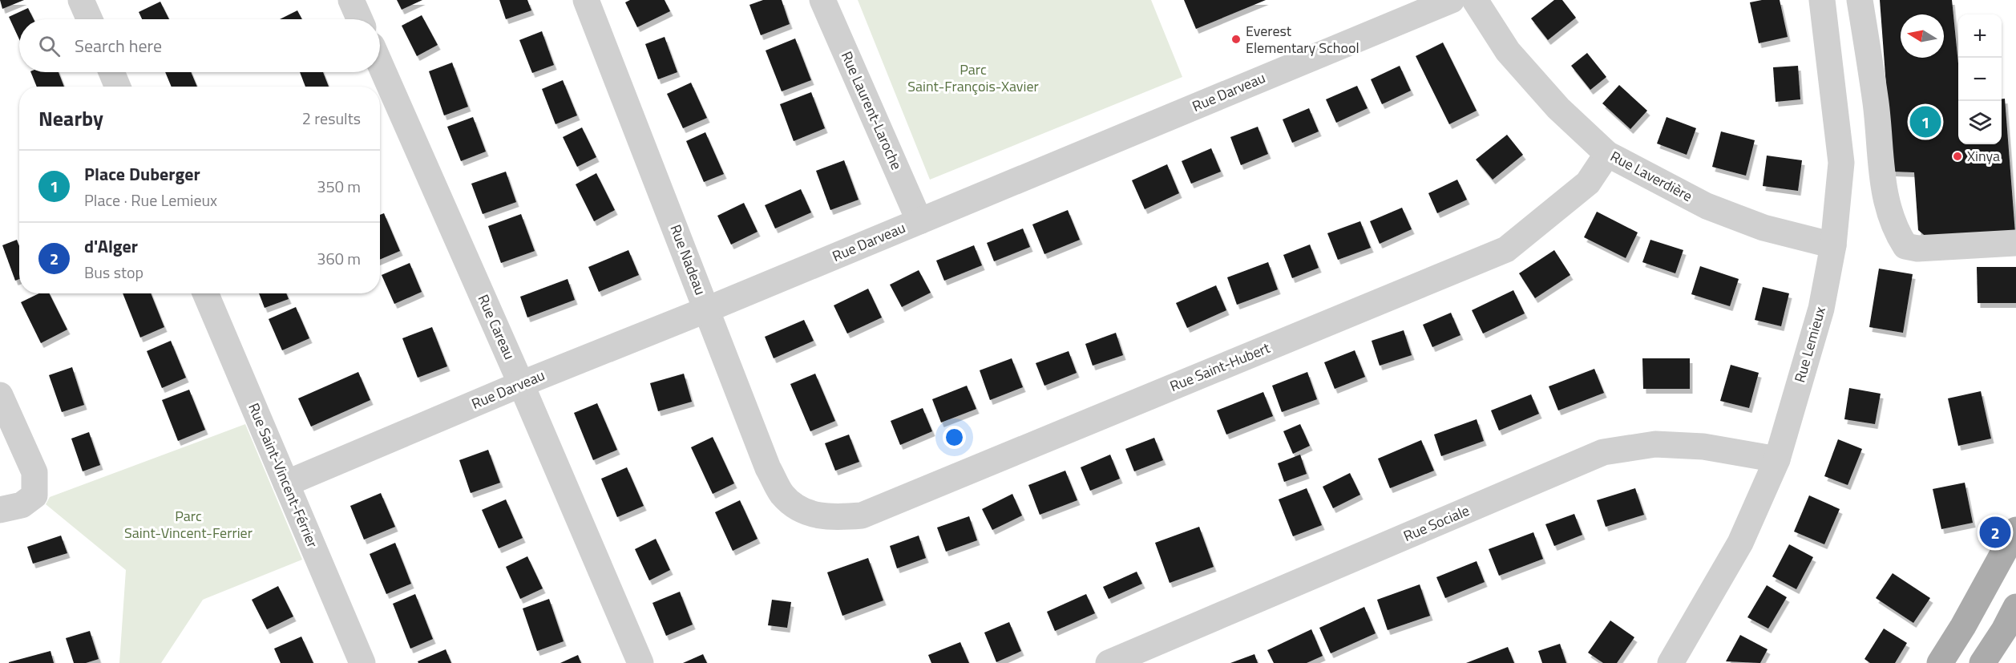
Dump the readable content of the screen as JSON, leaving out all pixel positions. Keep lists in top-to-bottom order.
{
  "streets": {
    "street": [
      "Rue Darveau",
      "Rue Laurent-Laroche",
      "Rue Laverdière",
      "Rue Nadeau",
      "Rue Careau",
      "Rue Lemieux",
      "Rue Saint-Hubert",
      "Rue Saint-Vincent-Férrier",
      "Rue Sociale"
    ]
  },
  "crossings": [
    ["Rue Darveau", "Rue Laurent-Laroche"],
    ["Rue Darveau", "Rue Nadeau"],
    ["Rue Darveau", "Rue Careau"],
    ["Rue Darveau", "Rue Saint-Vincent-Férrier"],
    ["Rue Laverdière", "Rue Lemieux"],
    ["Rue Laverdière", "Rue Saint-Hubert"],
    ["Rue Nadeau", "Rue Saint-Hubert"],
    ["Rue Lemieux", "Rue Sociale"]
  ],
  "parks": ["Parc Saint-François-Xavier", "Parc Saint-Vincent-Ferrier"],
  "places": ["Everest Elementary School", "Xinya"],
  "north": "left",
  "page": {
    "map_buttons": ["+", "−"],
    "search": "Search here",
    "heading": ["Nearby", "2 results"],
    "pins": ["1", "2"],
    "list": [
      {
        "mark": "1",
        "name": "Place Duberger",
        "note": "Place · Rue Lemieux",
        "value": "350 m"
      },
      {
        "mark": "2",
        "name": "d'Alger",
        "note": "Bus stop",
        "value": "360 m"
      }
    ]
  }
}
